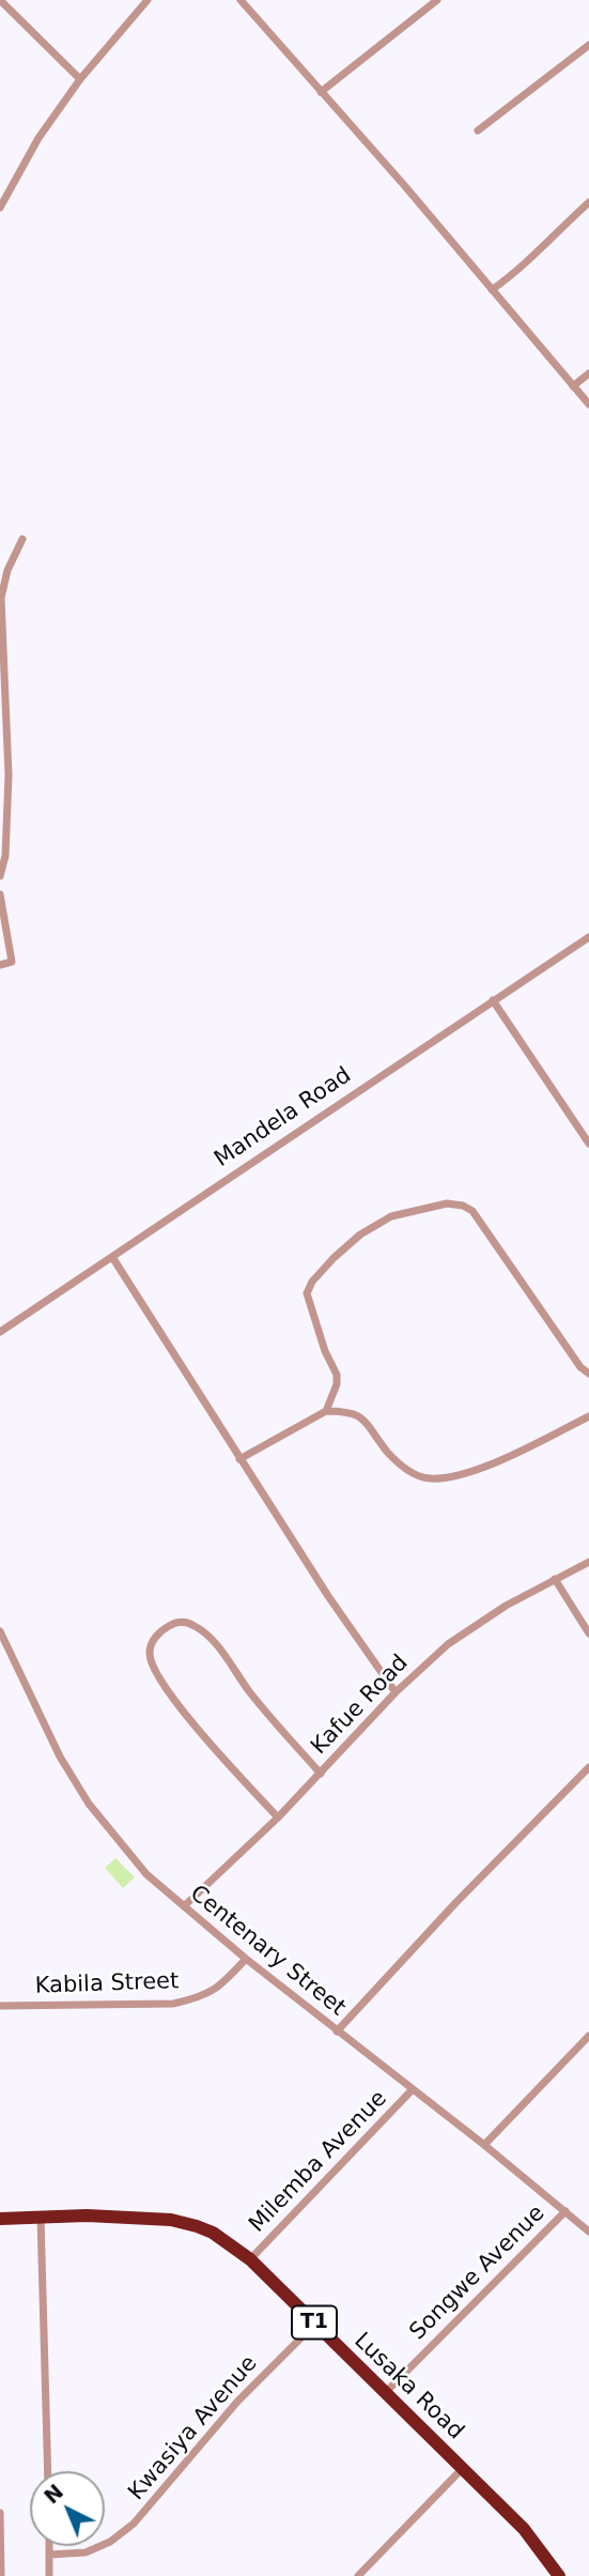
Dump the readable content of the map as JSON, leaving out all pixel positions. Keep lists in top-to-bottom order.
{
  "streets": {
    "highway": ["T1", "Lusaka Road"],
    "street": [
      "Mandela Road",
      "Kafue Road",
      "Centenary Street",
      "Kabila Street",
      "Milemba Avenue",
      "Songwe Avenue",
      "Kwasiya Avenue"
    ]
  },
  "crossings": [
    ["Kafue Road", "Centenary Street"],
    ["Centenary Street", "Kabila Street"],
    ["Centenary Street", "Milemba Avenue"],
    ["Centenary Street", "Songwe Avenue"],
    ["Milemba Avenue", "Lusaka Road"],
    ["Songwe Avenue", "Lusaka Road"],
    ["Lusaka Road", "Kwasiya Avenue"]
  ],
  "north": "top left"
}
